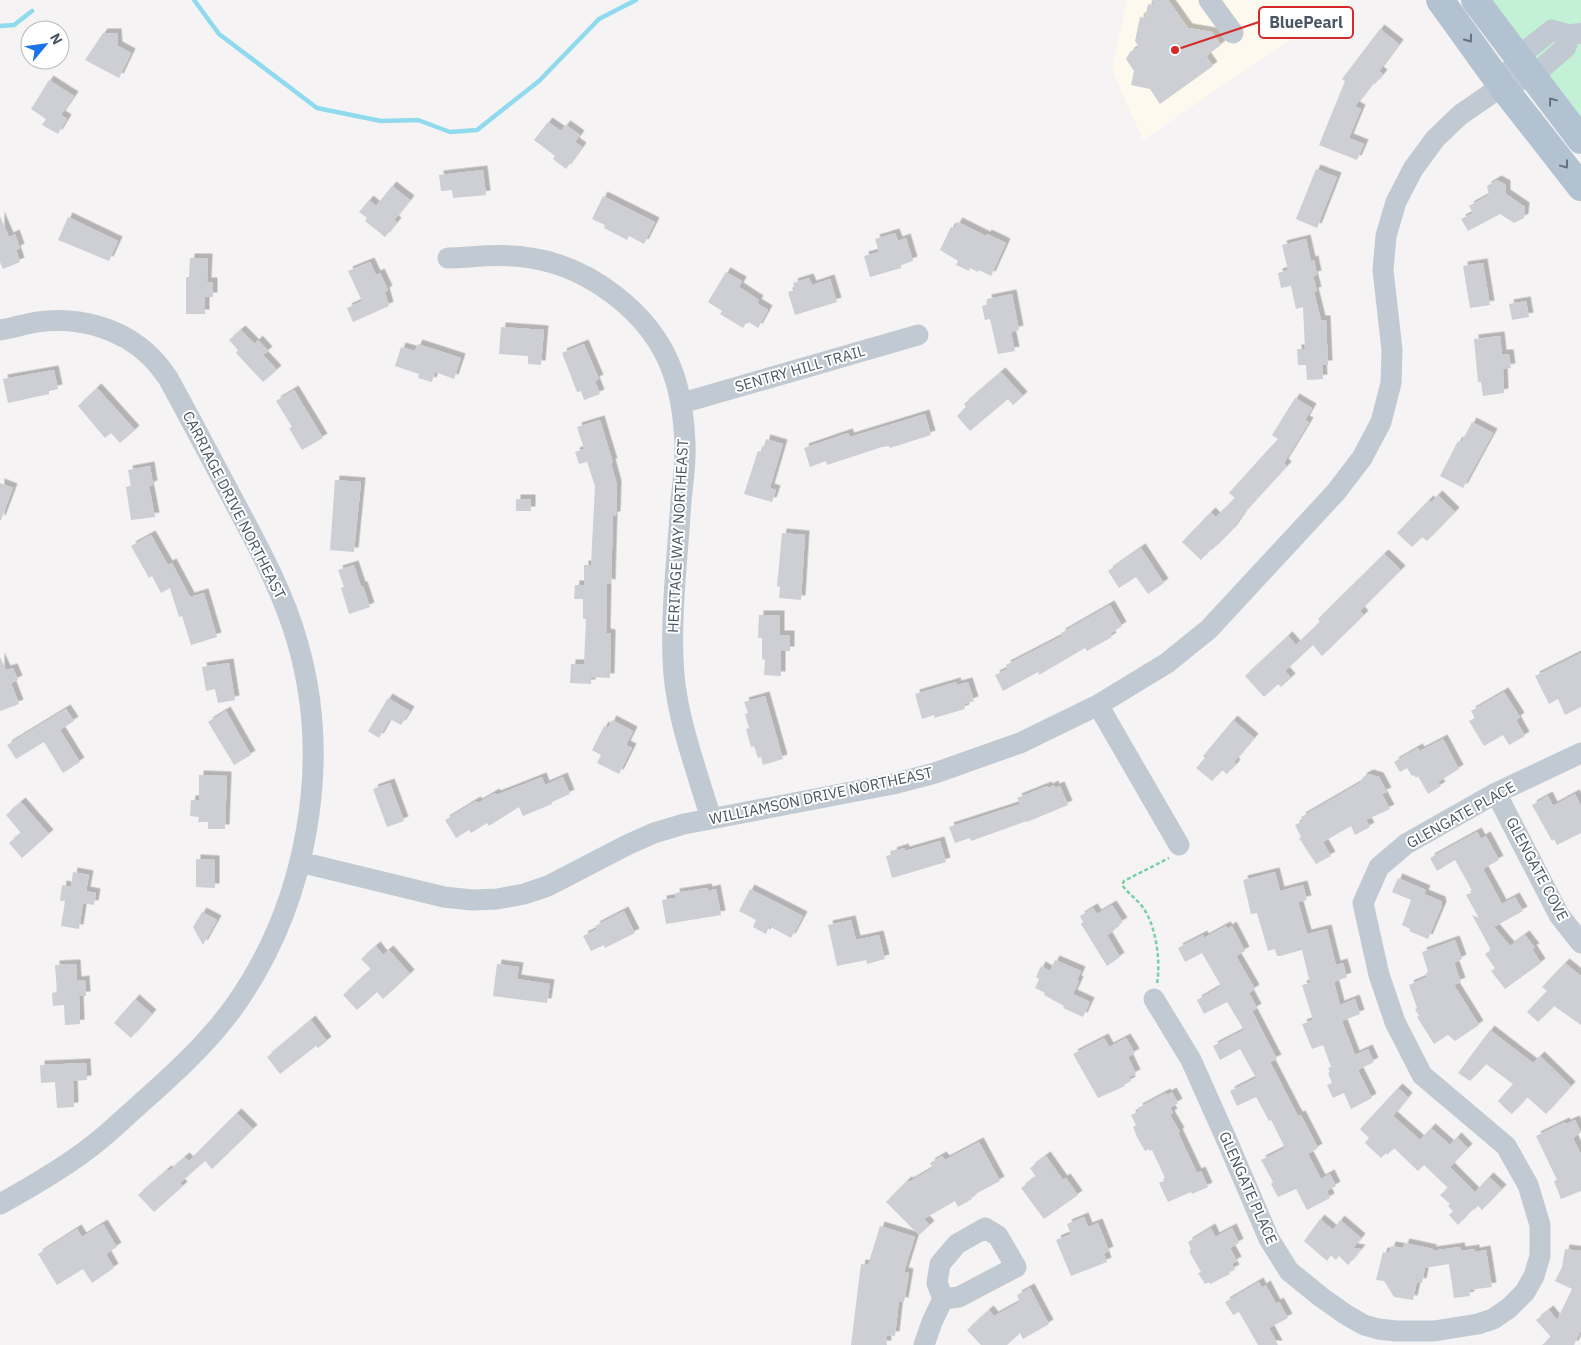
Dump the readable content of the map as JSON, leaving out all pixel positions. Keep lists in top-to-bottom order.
{
  "streets": {
    "street": [
      "SENTRY HILL TRAIL",
      "CARRIAGE DRIVE NORTHEAST",
      "HERITAGE WAY NORTHEAST",
      "WILLIAMSON DRIVE NORTHEAST",
      "GLENGATE PLACE",
      "GLENGATE COVE"
    ]
  },
  "crossings": [
    ["SENTRY HILL TRAIL", "HERITAGE WAY NORTHEAST"],
    ["CARRIAGE DRIVE NORTHEAST", "WILLIAMSON DRIVE NORTHEAST"],
    ["HERITAGE WAY NORTHEAST", "WILLIAMSON DRIVE NORTHEAST"],
    ["GLENGATE PLACE", "GLENGATE COVE"]
  ],
  "places": ["BluePearl"],
  "north": "top right"
}
